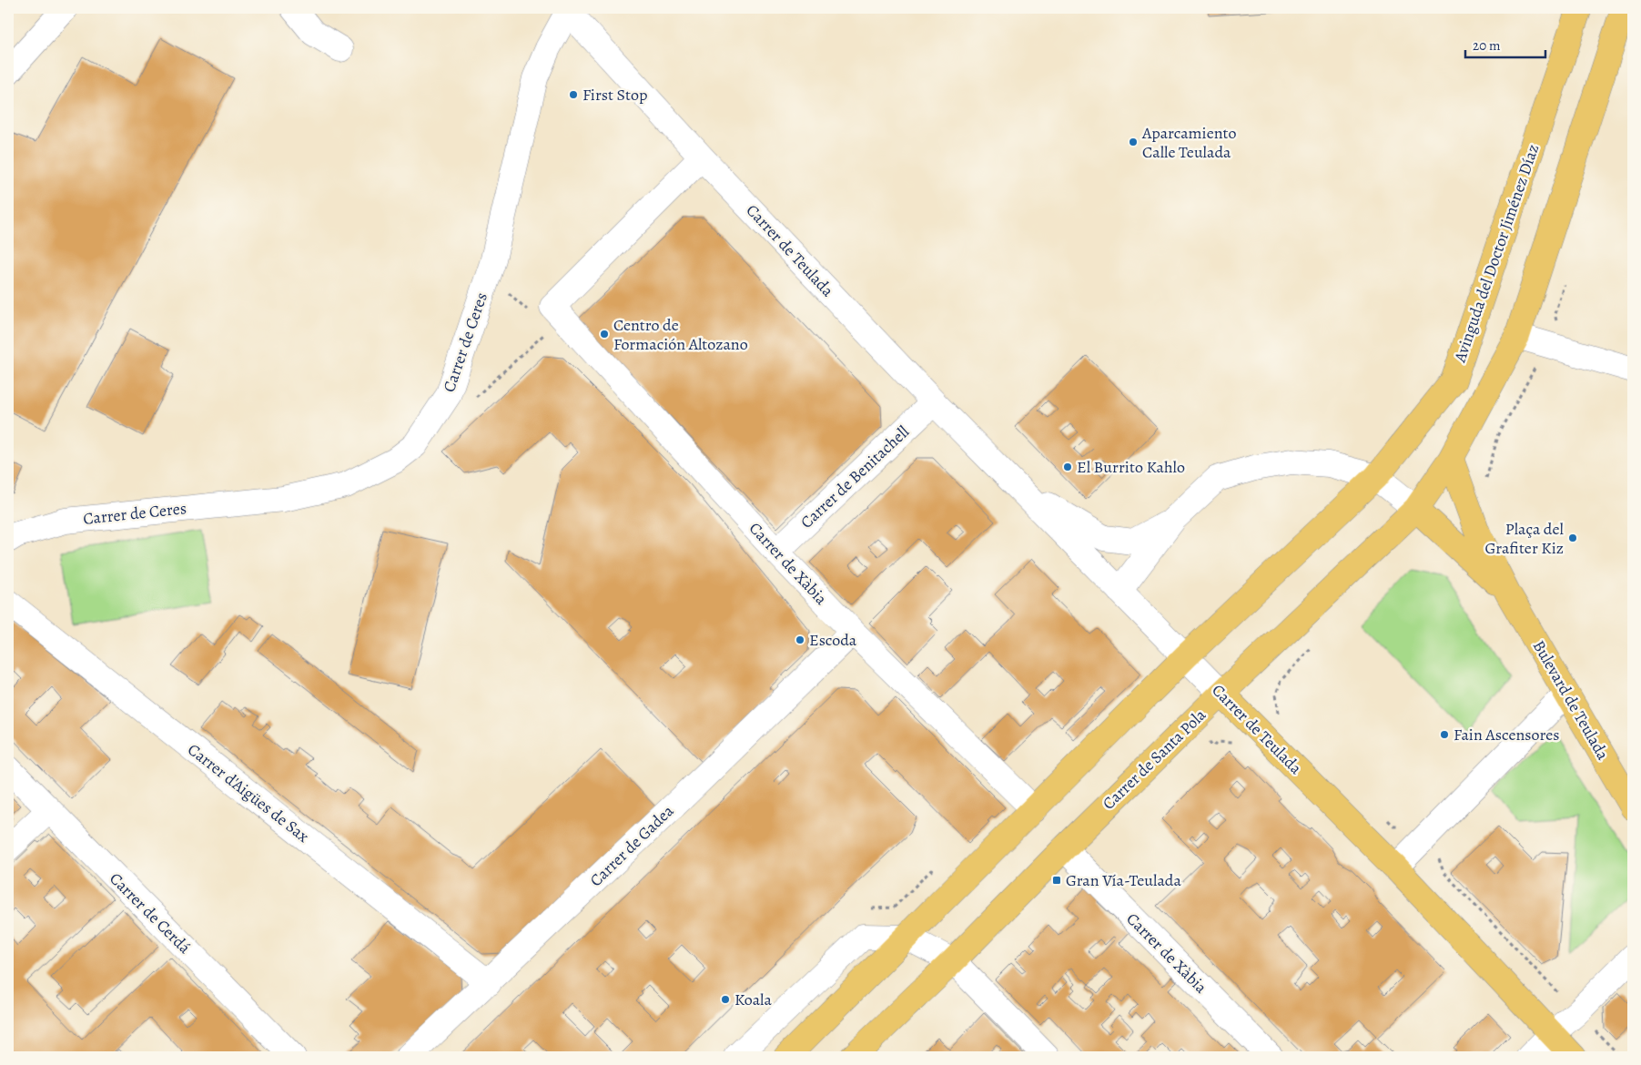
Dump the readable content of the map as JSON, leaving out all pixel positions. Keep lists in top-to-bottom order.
{
  "streets": {
    "main road": [
      "Carrer de Teulada",
      "Avinguda del Doctor Jiménez Díaz",
      "Bulevard de Teulada",
      "Carrer de Santa Pola"
    ],
    "street": [
      "Carrer de Ceres",
      "Carrer de Benitachell",
      "Carrer de Xàbia",
      "Carrer d'Aigües de Sax",
      "Carrer de Gadea",
      "Carrer de Cerdá"
    ]
  },
  "crossings": [
    ["Carrer de Teulada", "Avinguda del Doctor Jiménez Díaz"],
    ["Carrer de Teulada", "Carrer de Ceres"],
    ["Carrer de Teulada", "Carrer de Benitachell"],
    ["Carrer de Teulada", "Bulevard de Teulada"],
    ["Carrer de Teulada", "Carrer de Santa Pola"],
    ["Avinguda del Doctor Jiménez Díaz", "Bulevard de Teulada"],
    ["Carrer de Benitachell", "Carrer de Xàbia"],
    ["Carrer de Xàbia", "Carrer de Santa Pola"],
    ["Carrer de Xàbia", "Carrer de Gadea"],
    ["Bulevard de Teulada", "Carrer de Santa Pola"],
    ["Carrer d'Aigües de Sax", "Carrer de Gadea"]
  ],
  "places": {
    "other": [
      "First Stop",
      "Aparcamiento Calle Teulada",
      "Centro de Formación Altozano",
      "El Burrito Kahlo",
      "Plaça del Grafiter Kiz",
      "Escoda",
      "Fain Ascensores",
      "Koala"
    ],
    "transit": ["Gran Vía-Teulada"]
  },
  "scale_bar": "20 m"
}
